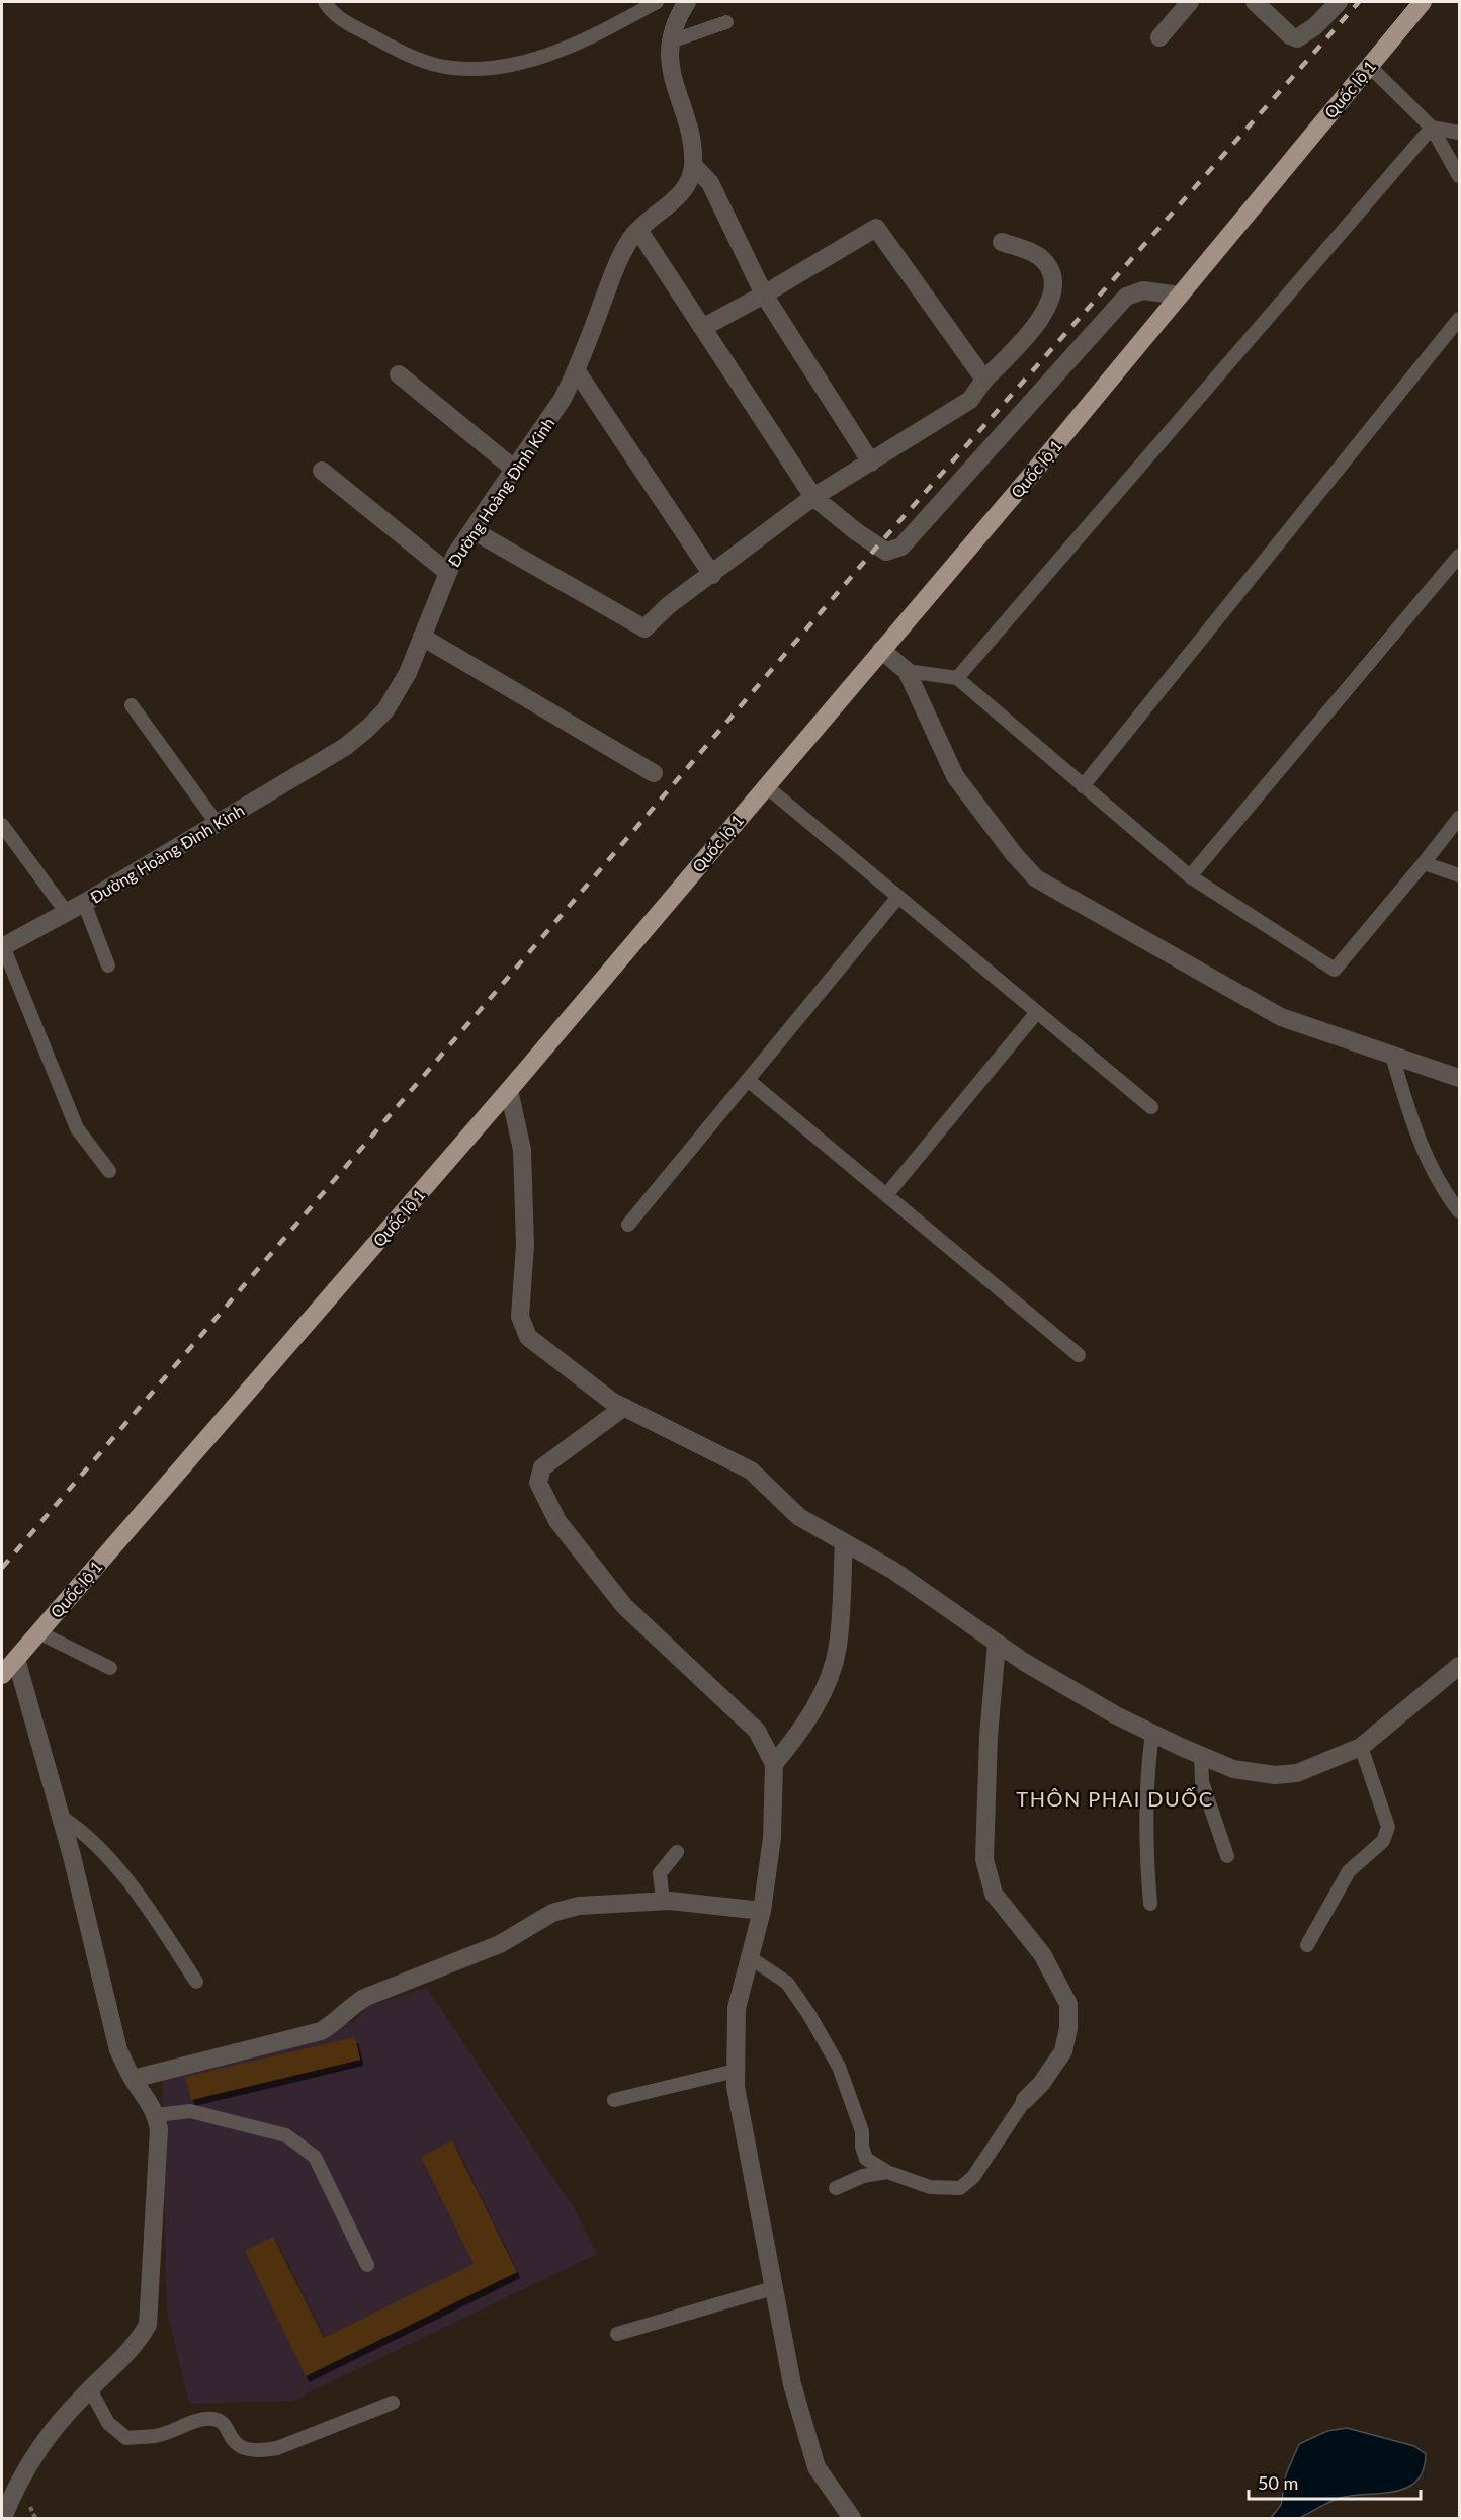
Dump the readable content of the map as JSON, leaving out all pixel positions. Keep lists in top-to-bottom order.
{
  "streets": {
    "highway": ["Quốc lộ 1"],
    "street": ["Đường Hoàng Đình Kinh"]
  },
  "districts": ["THÔN PHAI DUỐC"],
  "scale_bar": "50 m"
}
